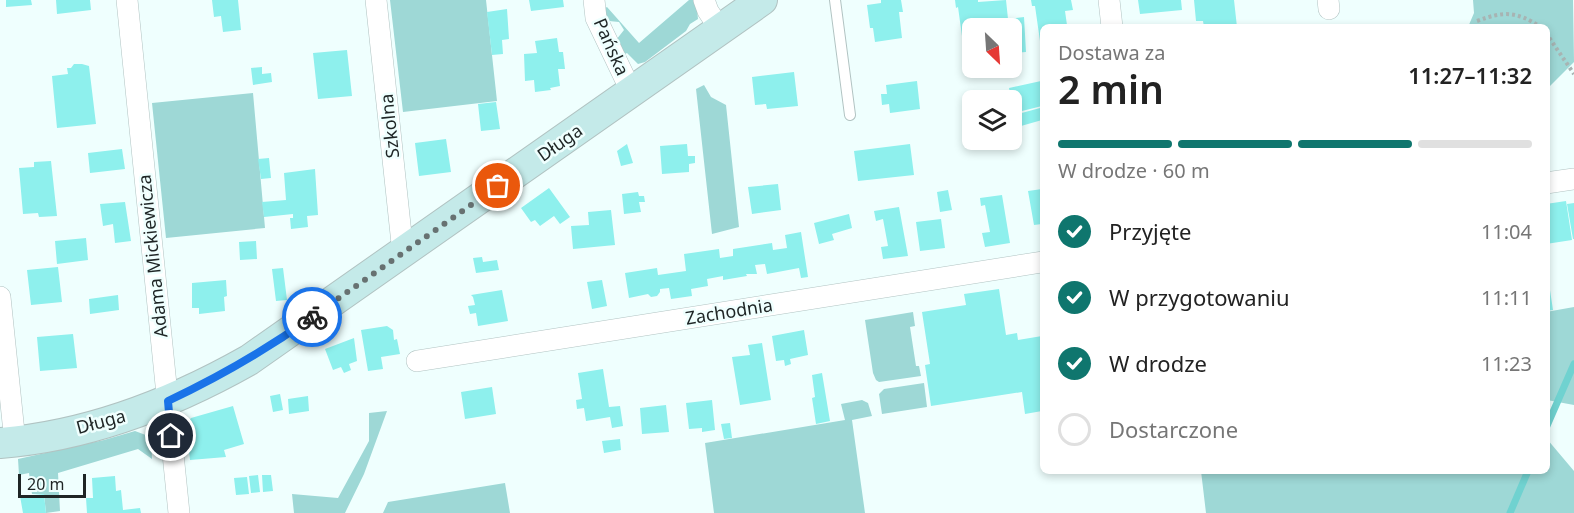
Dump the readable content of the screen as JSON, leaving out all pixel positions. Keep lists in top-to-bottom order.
{
  "streets": {
    "street": [
      "Pańska",
      "Szkolna",
      "Długa",
      "Adama Mickiewicza",
      "Zachodnia"
    ]
  },
  "crossings": [
    ["Pańska", "Długa"],
    ["Szkolna", "Długa"],
    ["Długa", "Adama Mickiewicza"]
  ],
  "scale_bar": "20 m",
  "north": "bottom right",
  "page": {
    "heading": ["2 min", "Dostawa za", "11:27–11:32"],
    "bar": "W drodze · 60 m",
    "list": [
      ["Przyjęte", "11:04"],
      ["W przygotowaniu", "11:11"],
      ["W drodze", "11:23"],
      "Dostarczone"
    ],
    "scale": "20 m"
  }
}
